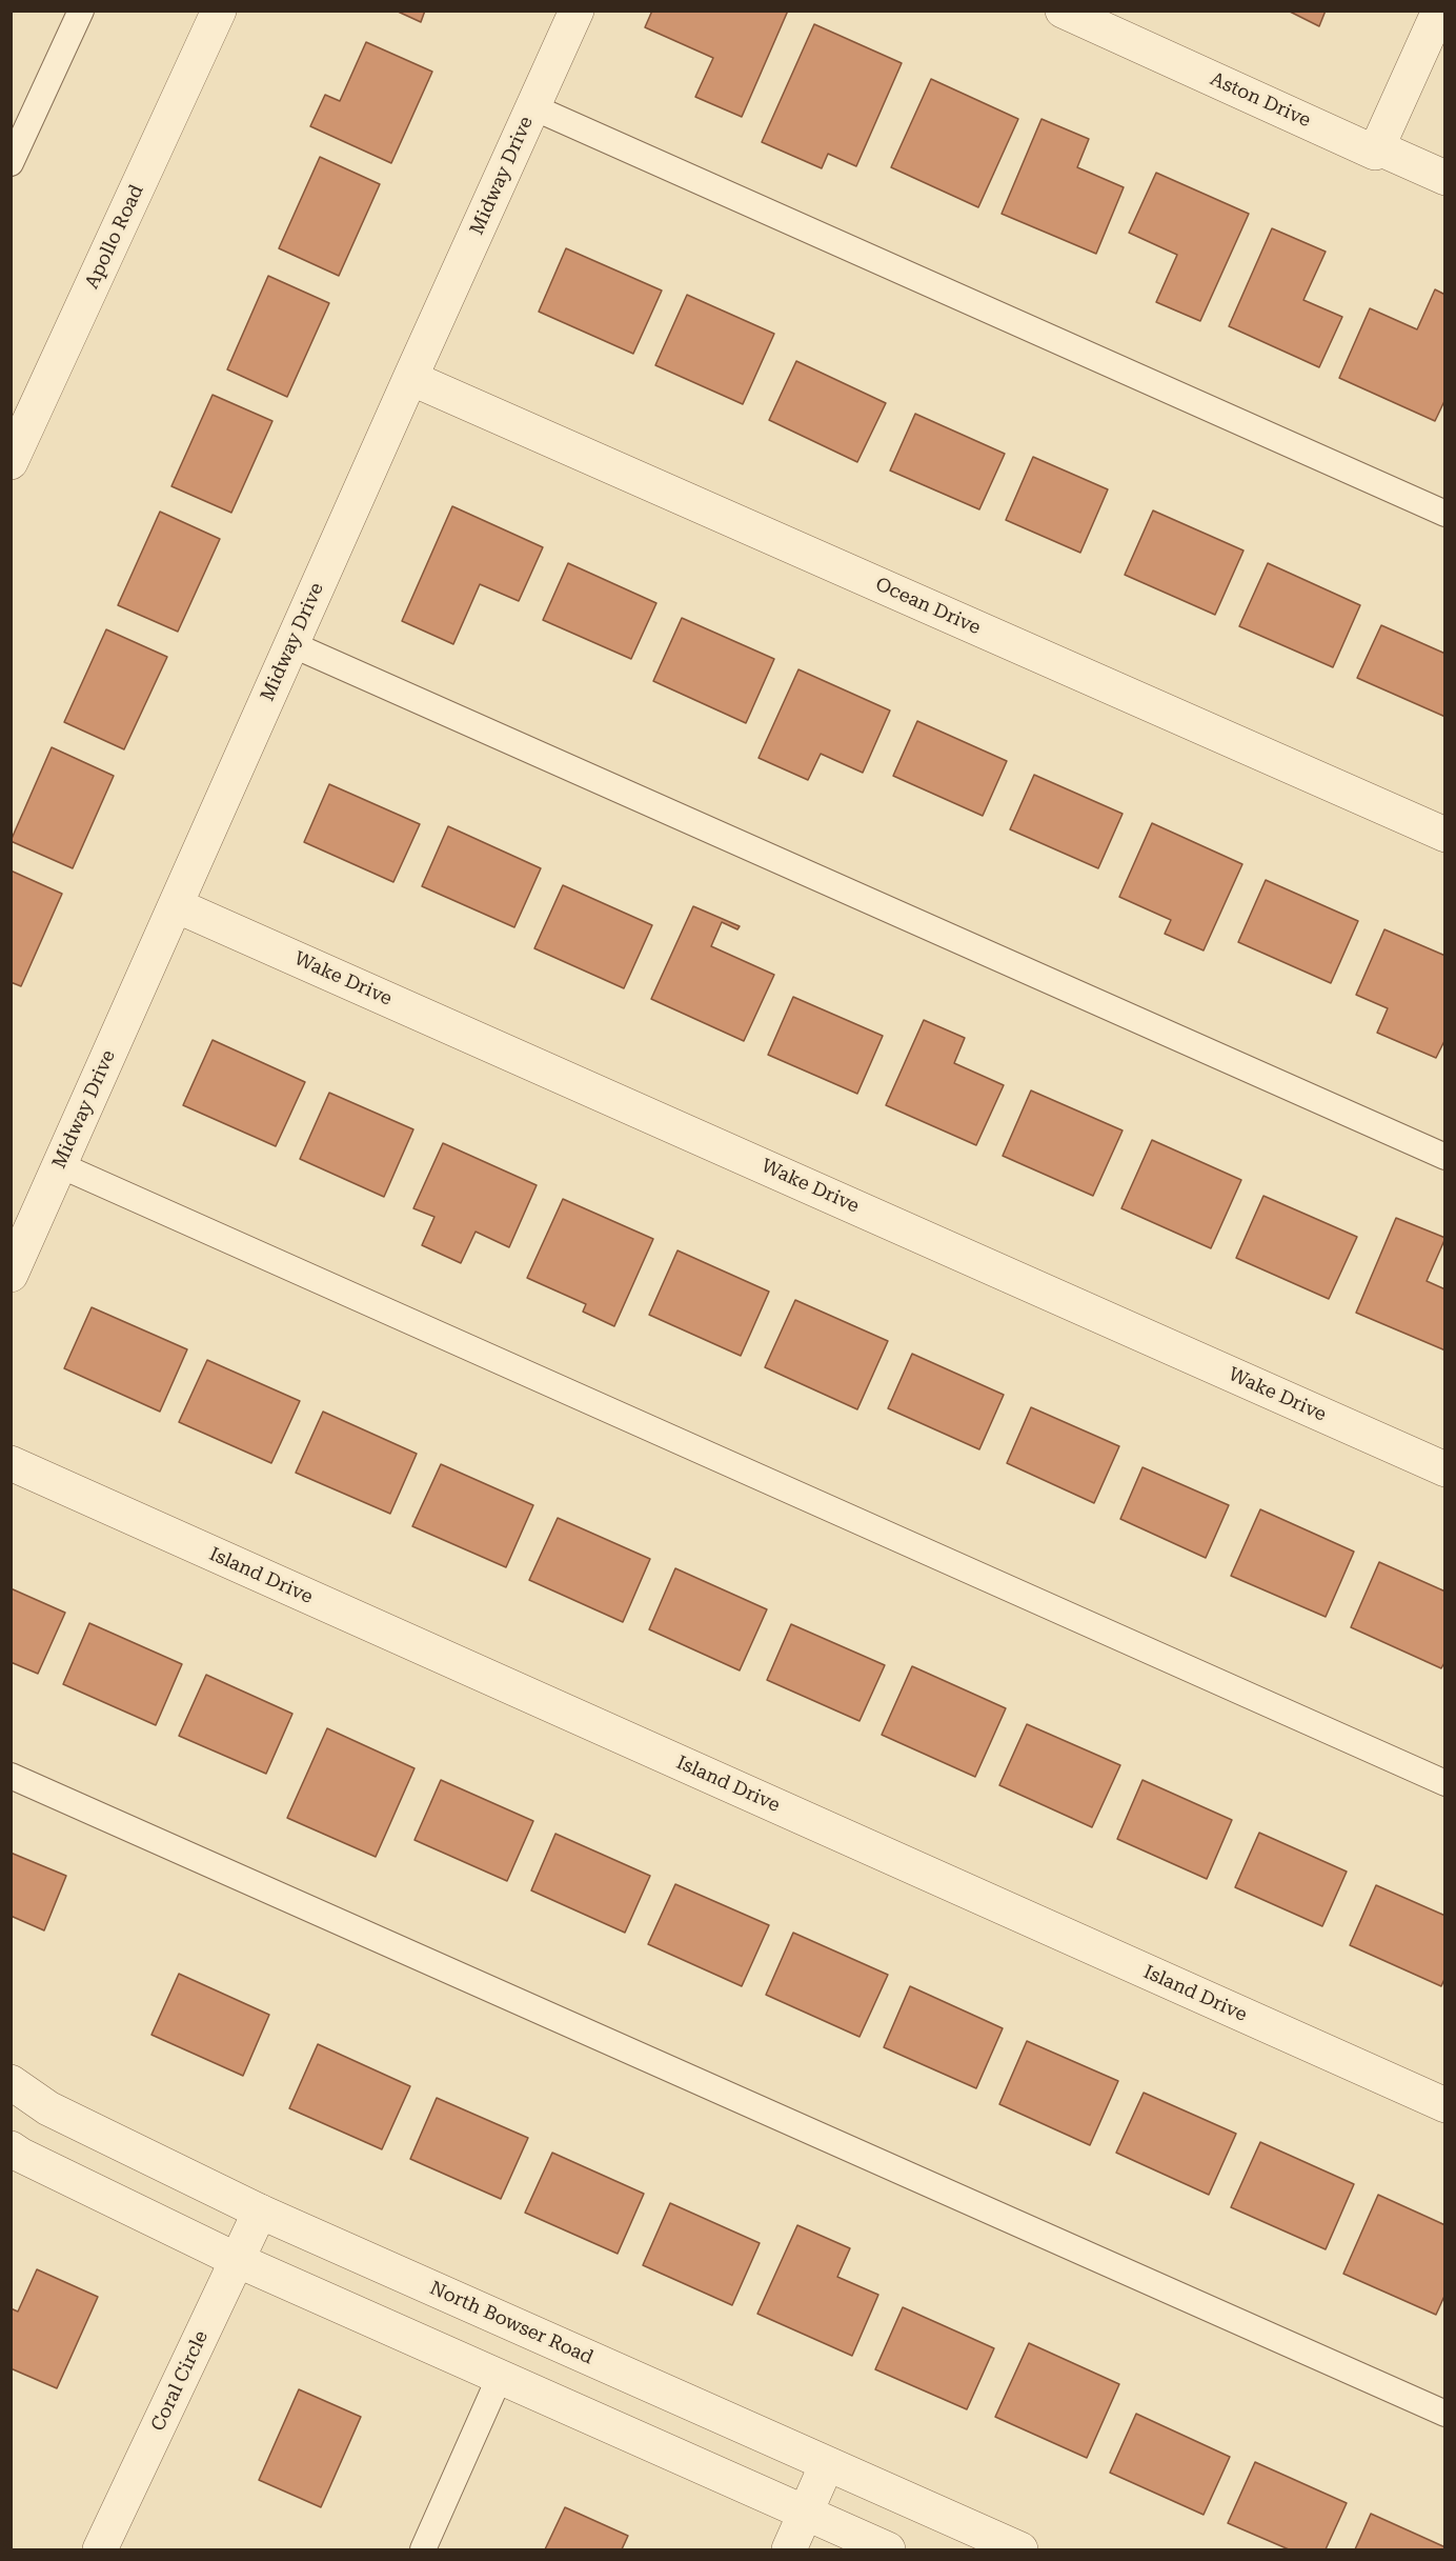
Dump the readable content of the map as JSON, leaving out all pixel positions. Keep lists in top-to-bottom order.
{
  "streets": {
    "street": [
      "Aston Drive",
      "Midway Drive",
      "Apollo Road",
      "Ocean Drive",
      "Wake Drive",
      "Island Drive",
      "North Bowser Road",
      "Coral Circle"
    ]
  },
  "crossings": [
    ["Midway Drive", "Ocean Drive"],
    ["Midway Drive", "Wake Drive"],
    ["North Bowser Road", "Coral Circle"]
  ]
}
